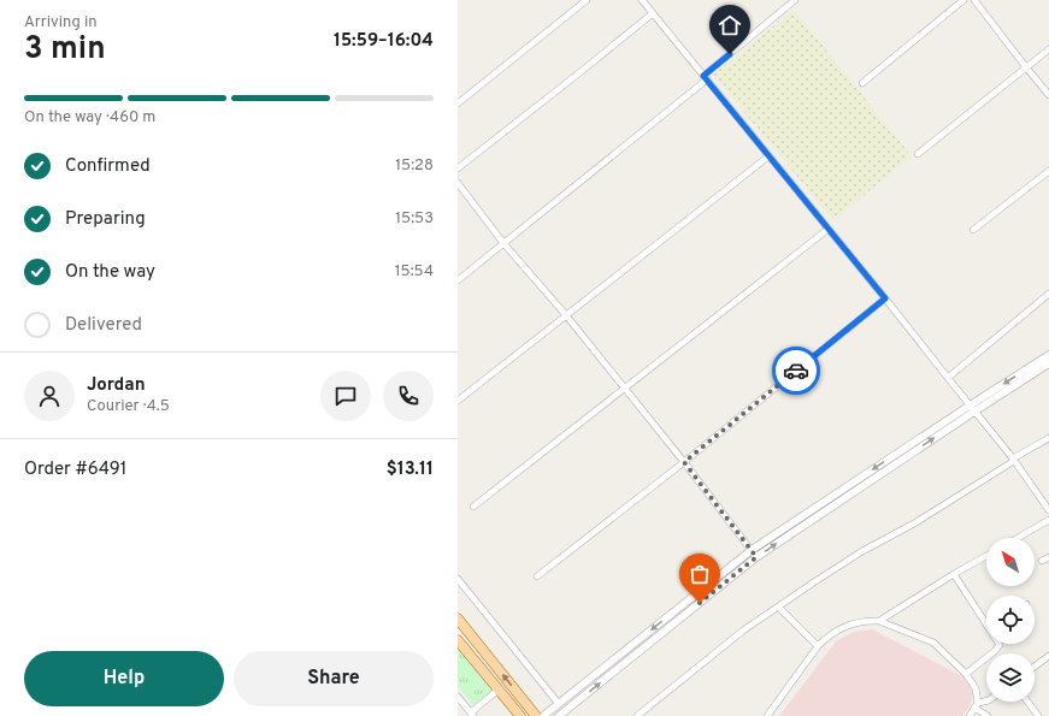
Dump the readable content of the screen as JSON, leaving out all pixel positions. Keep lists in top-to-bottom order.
{
  "north": "top left",
  "page": {
    "heading": ["3 min", "Arriving in", "15:59–16:04"],
    "panel": [
      "Jordan",
      "Courier · 4.5",
      "Order #6491",
      "$13.11"
    ],
    "bar": "On the way · 460 m",
    "list": [
      ["Confirmed", "15:28"],
      ["Preparing", "15:53"],
      ["On the way", "15:54"],
      "Delivered"
    ],
    "buttons": ["Help", "Share"]
  }
}
